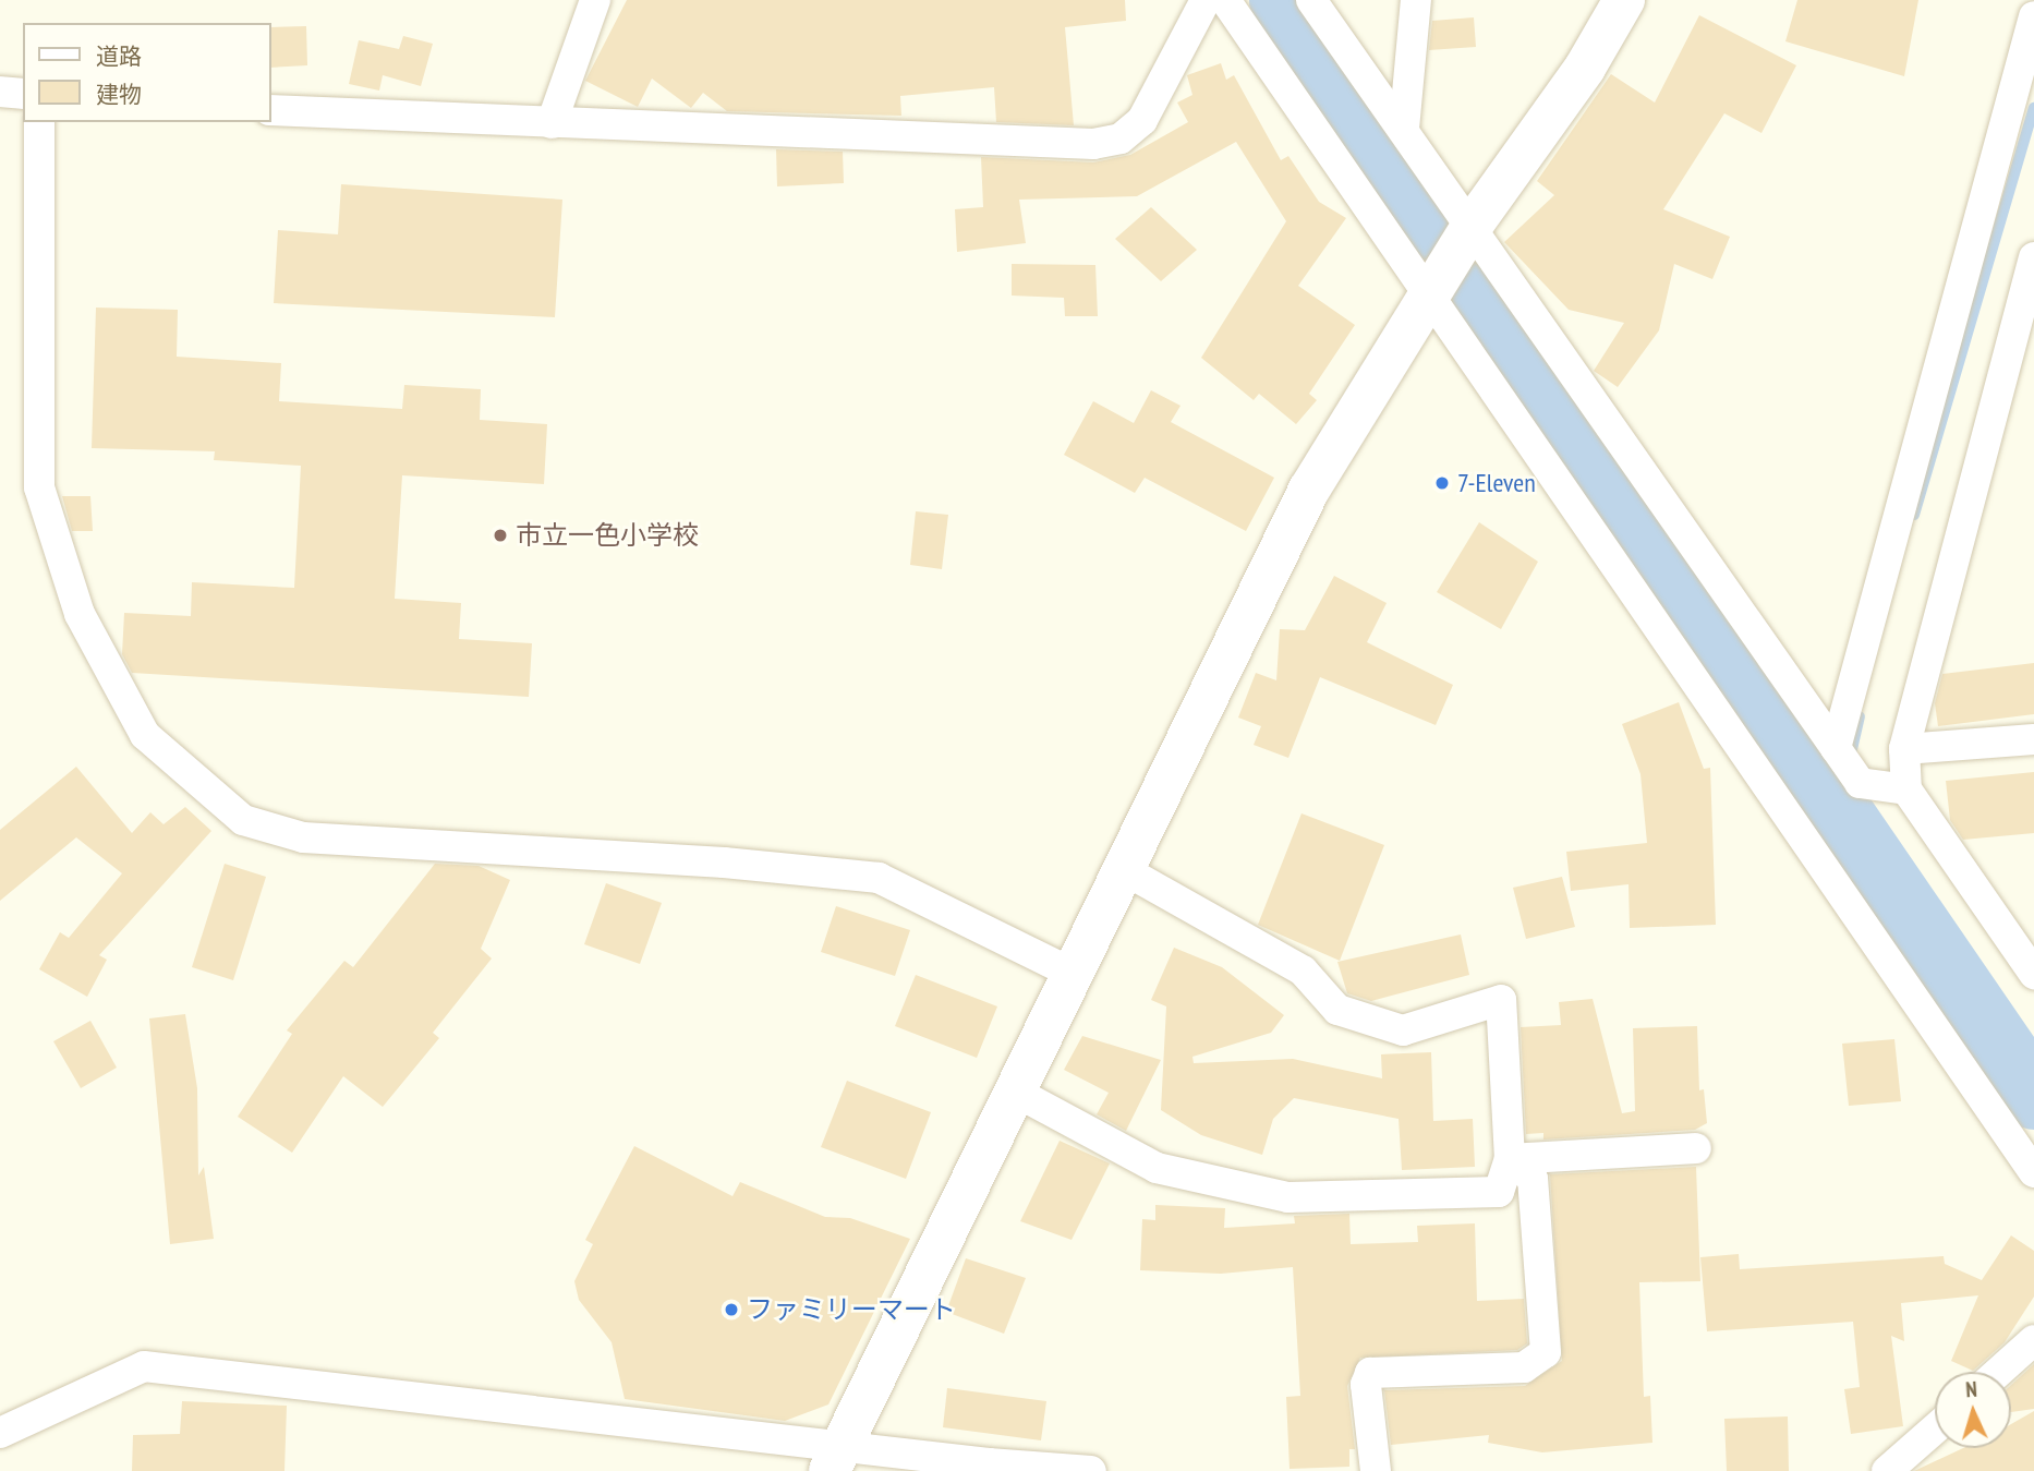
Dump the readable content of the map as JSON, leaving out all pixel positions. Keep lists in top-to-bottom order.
{
  "places": ["7-Eleven", "市立一色小学校", "ファミリーマート"],
  "legend": ["道路", "建物"],
  "north": "top"
}
